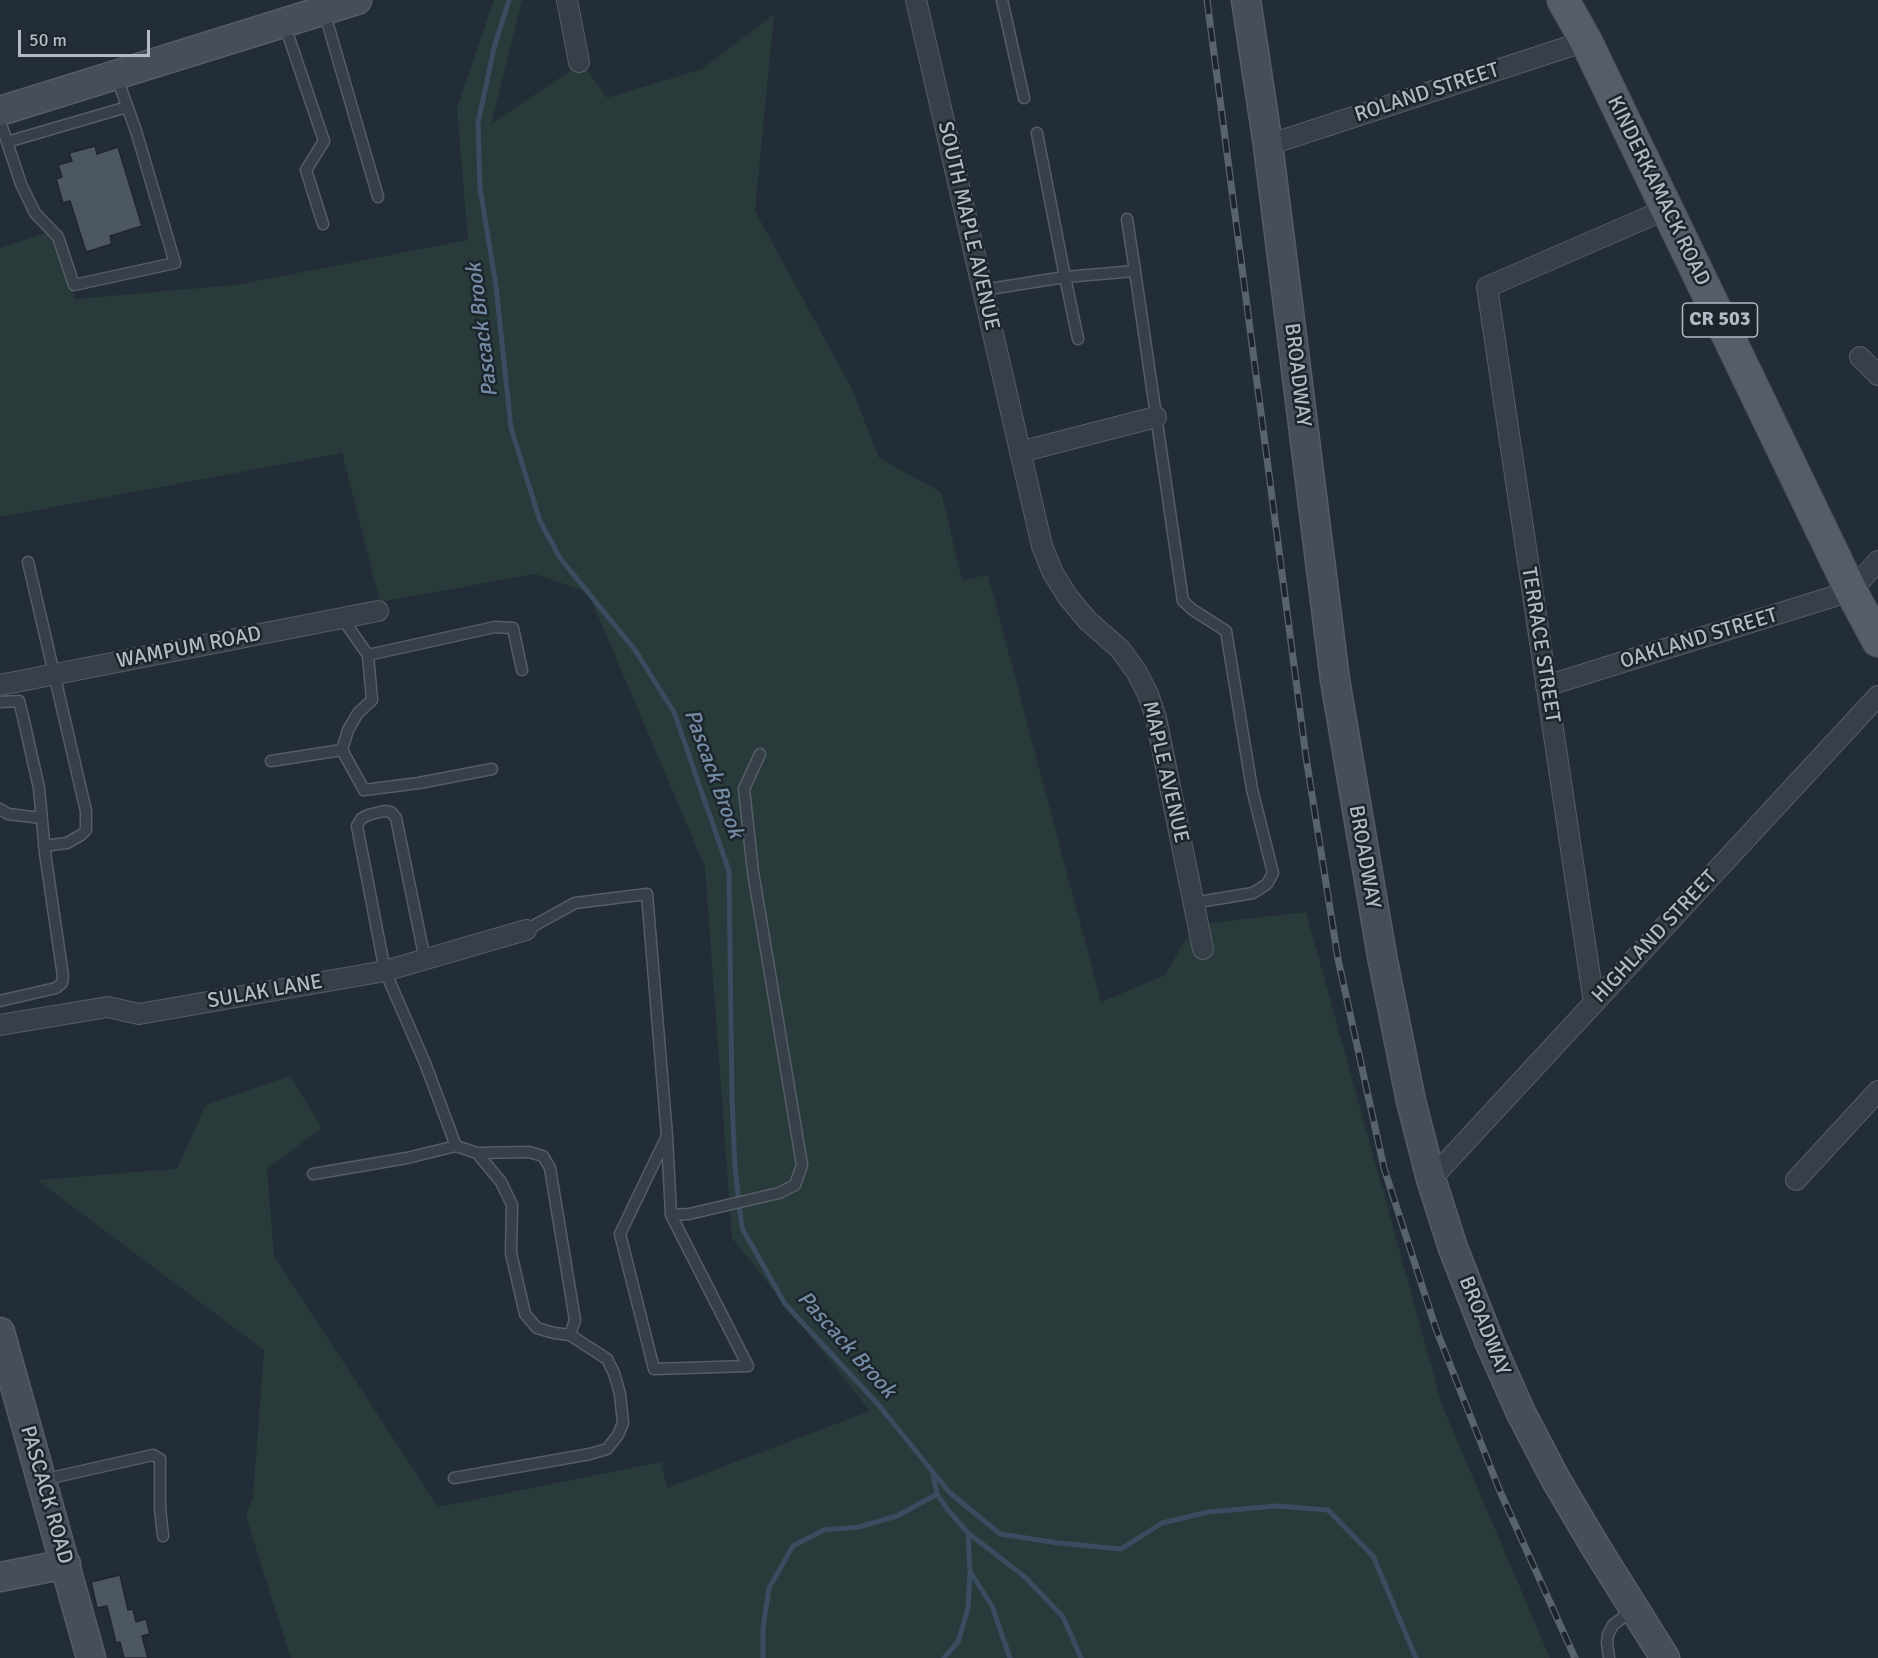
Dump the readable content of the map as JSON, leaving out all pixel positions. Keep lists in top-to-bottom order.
{
  "streets": {
    "main road": ["KINDERKAMACK ROAD", "CR 503"],
    "street": [
      "ROLAND STREET",
      "SOUTH MAPLE AVENUE",
      "BROADWAY",
      "OAKLAND STREET",
      "TERRACE STREET",
      "WAMPUM ROAD",
      "MAPLE AVENUE",
      "HIGHLAND STREET",
      "SULAK LANE",
      "PASCACK ROAD"
    ]
  },
  "crossings": [
    ["ROLAND STREET", "KINDERKAMACK ROAD"],
    ["ROLAND STREET", "BROADWAY"],
    ["KINDERKAMACK ROAD", "OAKLAND STREET"],
    ["KINDERKAMACK ROAD", "TERRACE STREET"],
    ["SOUTH MAPLE AVENUE", "MAPLE AVENUE"],
    ["BROADWAY", "HIGHLAND STREET"],
    ["OAKLAND STREET", "TERRACE STREET"],
    ["TERRACE STREET", "HIGHLAND STREET"]
  ],
  "water": ["Pascack Brook"],
  "scale_bar": "50 m"
}
